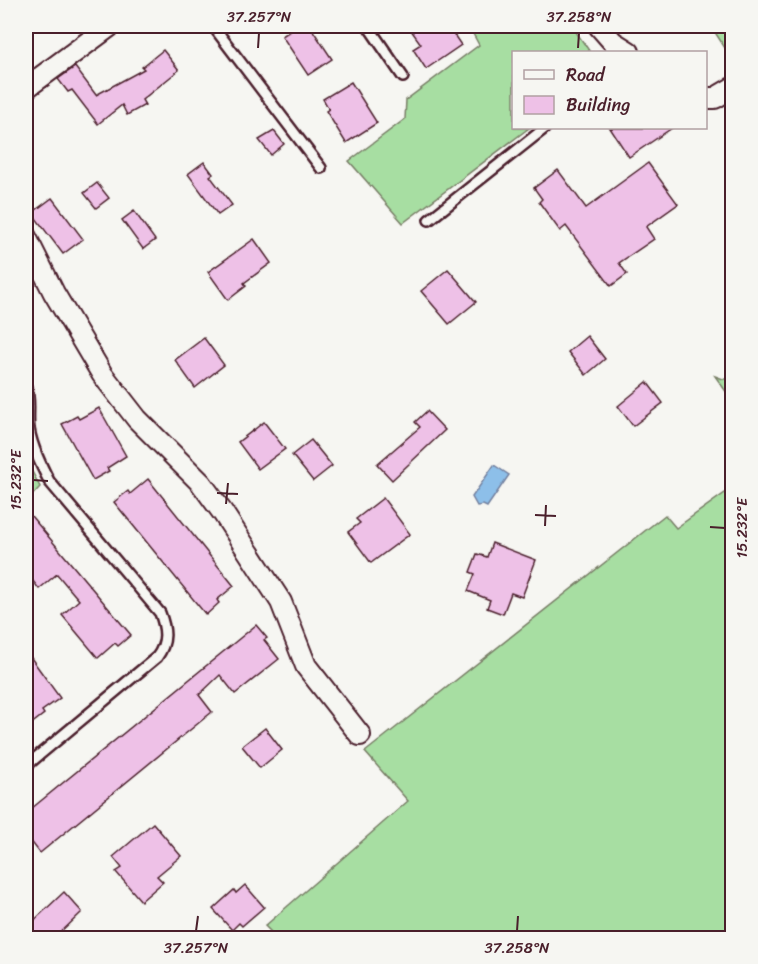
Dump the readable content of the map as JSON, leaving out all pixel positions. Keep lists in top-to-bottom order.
{
  "legend": ["Road", "Building"],
  "coordinates": ["37.257°N", "37.258°N", "15.232°E"]
}
